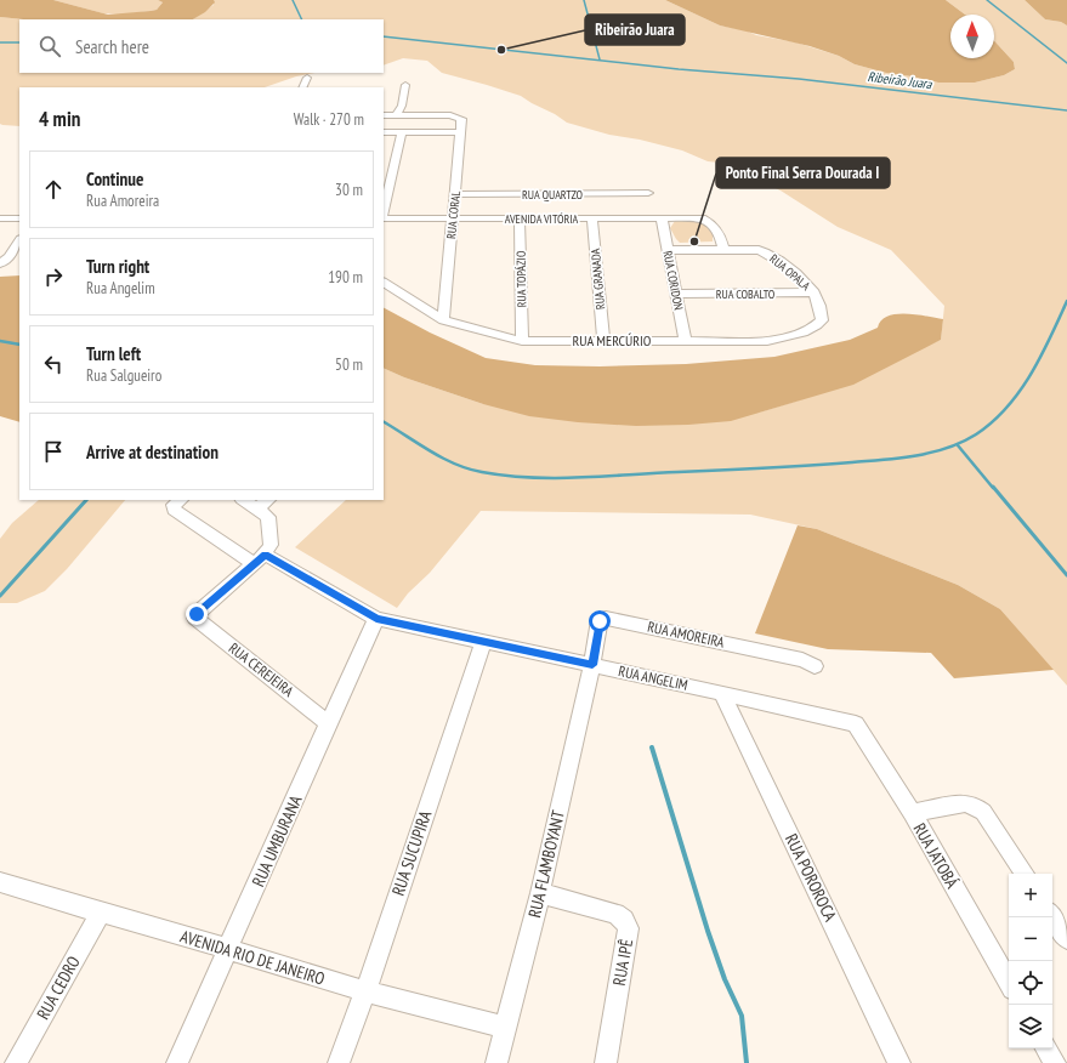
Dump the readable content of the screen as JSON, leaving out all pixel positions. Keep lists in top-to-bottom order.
{
  "streets": {
    "street": [
      "RUA QUARTZO",
      "RUA CORAL",
      "AVENIDA VITÓRIA",
      "RUA OPALA",
      "RUA TOPÁZIO",
      "RUA GRANADA",
      "RUA CORIDON",
      "RUA COBALTO",
      "RUA MERCÚRIO",
      "RUA AMOREIRA",
      "RUA CEREJEIRA",
      "RUA ANGELIM",
      "RUA UMBURANA",
      "RUA SUCUPIRA",
      "RUA JATOBÁ",
      "RUA FLAMBOYANT",
      "RUA POROROCA",
      "AVENIDA RIO DE JANEIRO",
      "RUA IPÊ",
      "RUA CEDRO"
    ]
  },
  "crossings": [
    ["RUA QUARTZO", "RUA CORAL"],
    ["RUA CORAL", "AVENIDA VITÓRIA"],
    ["RUA CORAL", "RUA MERCÚRIO"],
    ["AVENIDA VITÓRIA", "RUA OPALA"],
    ["AVENIDA VITÓRIA", "RUA TOPÁZIO"],
    ["AVENIDA VITÓRIA", "RUA GRANADA"],
    ["AVENIDA VITÓRIA", "RUA CORIDON"],
    ["RUA OPALA", "RUA COBALTO"],
    ["RUA OPALA", "RUA MERCÚRIO"],
    ["RUA TOPÁZIO", "RUA MERCÚRIO"],
    ["RUA GRANADA", "RUA MERCÚRIO"],
    ["RUA CORIDON", "RUA COBALTO"],
    ["RUA CORIDON", "RUA MERCÚRIO"],
    ["RUA COBALTO", "RUA MERCÚRIO"],
    ["RUA AMOREIRA", "RUA ANGELIM"],
    ["RUA AMOREIRA", "RUA FLAMBOYANT"],
    ["RUA CEREJEIRA", "RUA ANGELIM"],
    ["RUA CEREJEIRA", "RUA UMBURANA"],
    ["RUA ANGELIM", "RUA UMBURANA"],
    ["RUA ANGELIM", "RUA SUCUPIRA"],
    ["RUA ANGELIM", "RUA JATOBÁ"],
    ["RUA ANGELIM", "RUA FLAMBOYANT"],
    ["RUA ANGELIM", "RUA POROROCA"],
    ["RUA UMBURANA", "AVENIDA RIO DE JANEIRO"],
    ["RUA SUCUPIRA", "AVENIDA RIO DE JANEIRO"],
    ["RUA FLAMBOYANT", "AVENIDA RIO DE JANEIRO"],
    ["RUA FLAMBOYANT", "RUA IPÊ"],
    ["AVENIDA RIO DE JANEIRO", "RUA CEDRO"]
  ],
  "water": ["Ribeirão Juara"],
  "places": ["Ribeirão Juara", "Ponto Final Serra Dourada I"],
  "north": "top",
  "page": {
    "search": "Search here",
    "heading": ["4 min", "Walk · 270 m"],
    "list": [
      ["Continue", "Rua Amoreira", "30 m"],
      ["Turn right", "Rua Angelim", "190 m"],
      ["Turn left", "Rua Salgueiro", "50 m"],
      "Arrive at destination"
    ],
    "map_buttons": ["+", "−"]
  }
}
